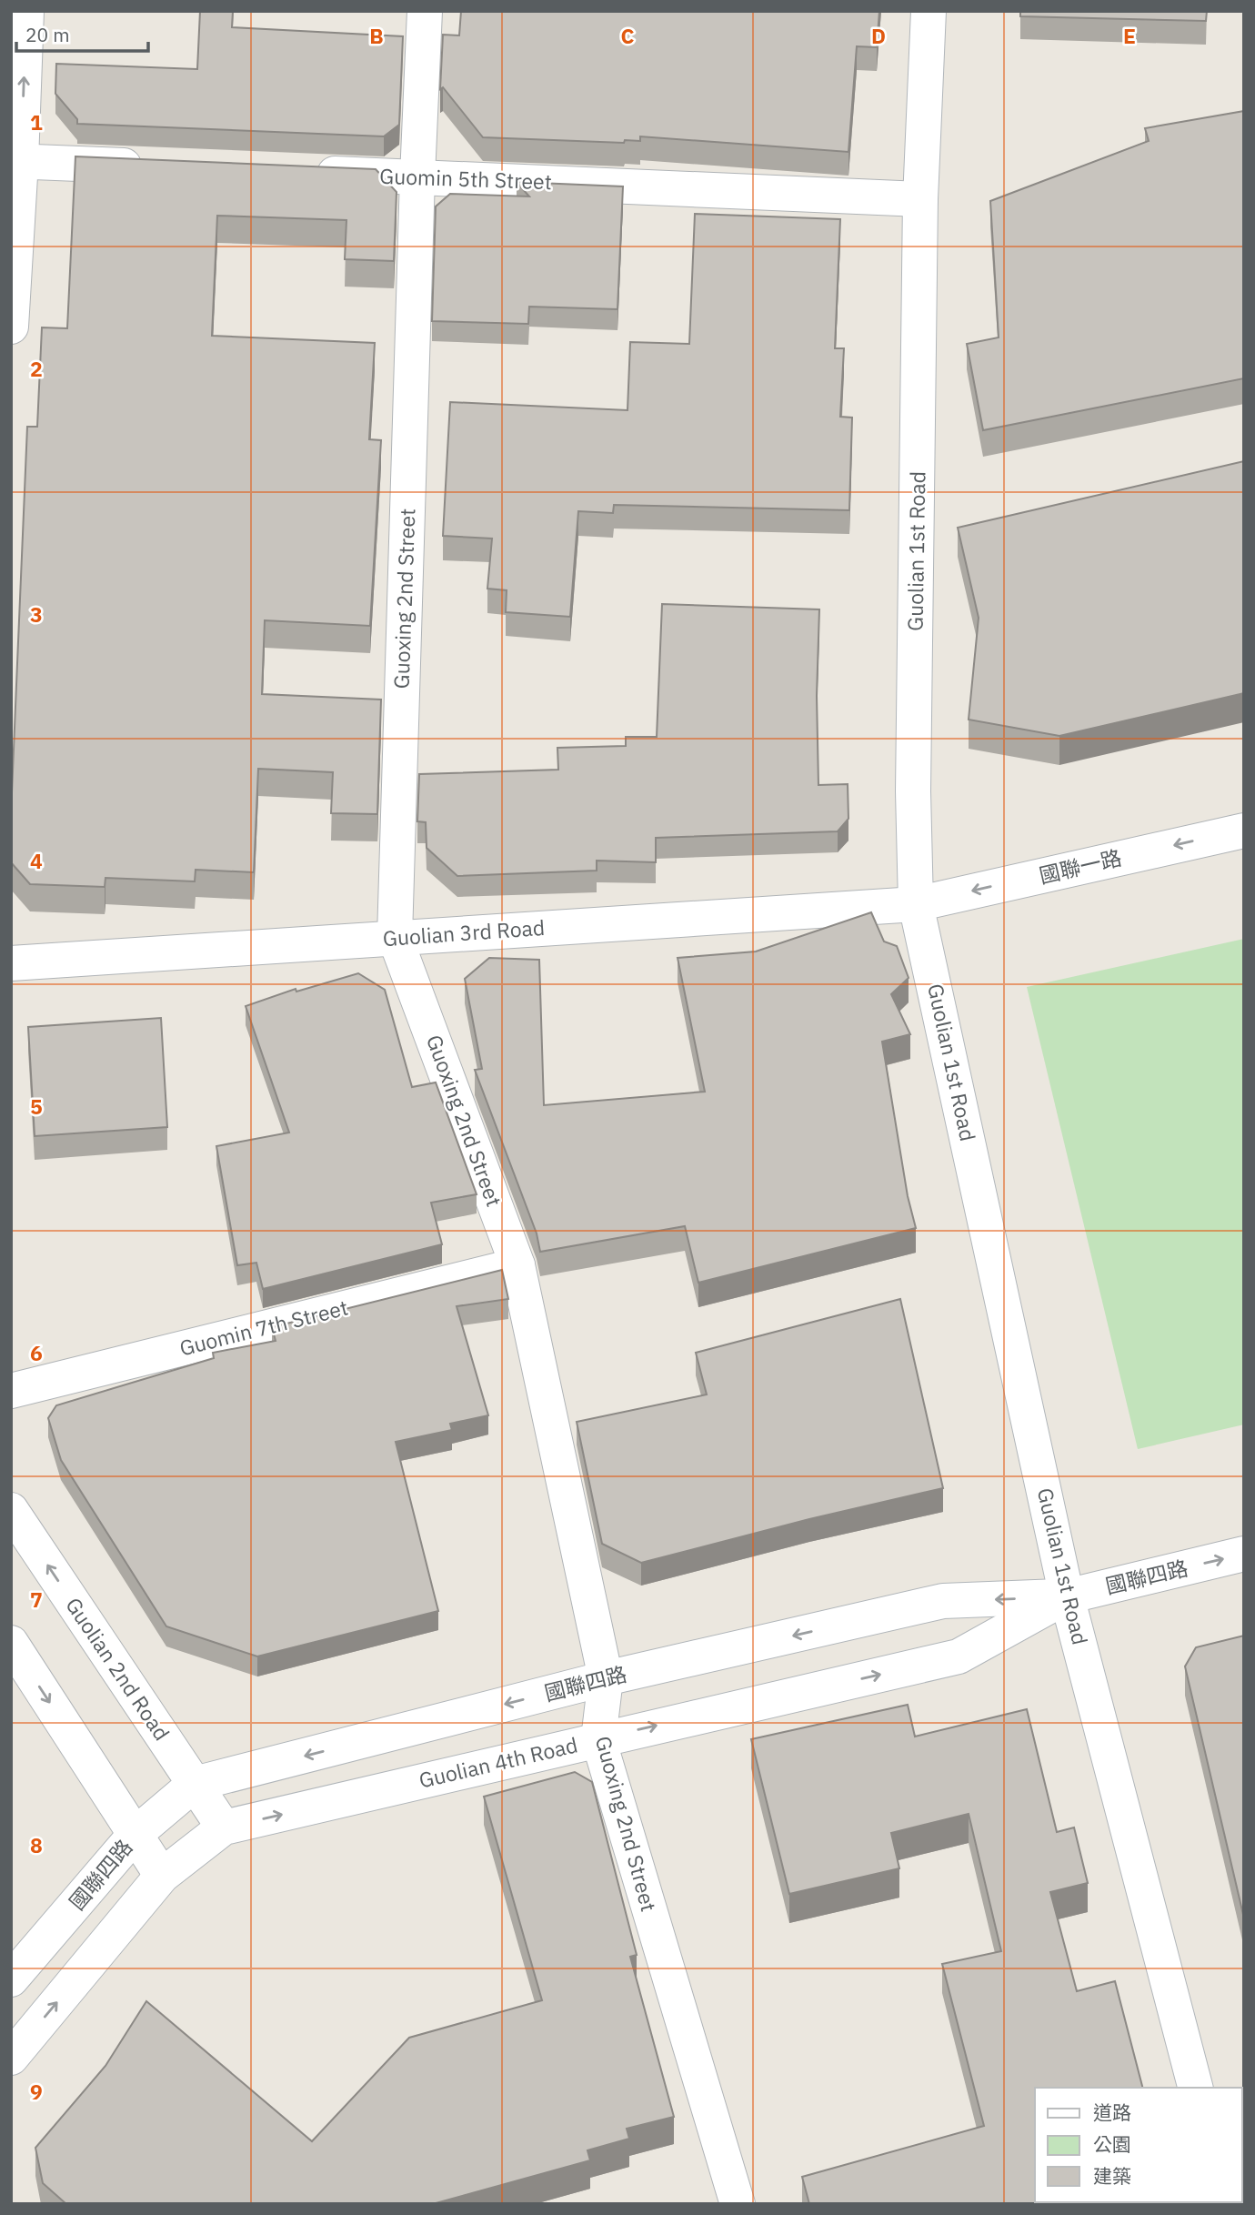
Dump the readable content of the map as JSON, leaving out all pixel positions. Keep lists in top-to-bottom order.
{
  "streets": {
    "street": [
      "Guomin 5th Street",
      "Guolian 1st Road",
      "Guoxing 2nd Street",
      "國聯一路",
      "Guolian 3rd Road",
      "Guomin 7th Street",
      "國聯四路",
      "Guolian 2nd Road",
      "Guolian 4th Road"
    ]
  },
  "crossings": [
    ["Guomin 5th Street", "Guolian 1st Road"],
    ["Guomin 5th Street", "Guoxing 2nd Street"],
    ["Guolian 1st Road", "國聯一路"],
    ["Guolian 1st Road", "Guolian 3rd Road"],
    ["Guolian 1st Road", "國聯四路"],
    ["Guolian 1st Road", "Guolian 4th Road"],
    ["Guoxing 2nd Street", "Guolian 3rd Road"],
    ["Guoxing 2nd Street", "Guomin 7th Street"],
    ["Guoxing 2nd Street", "國聯四路"],
    ["Guoxing 2nd Street", "Guolian 4th Road"],
    ["國聯一路", "Guolian 3rd Road"],
    ["國聯四路", "Guolian 2nd Road"],
    ["國聯四路", "Guolian 4th Road"],
    ["Guolian 2nd Road", "Guolian 4th Road"]
  ],
  "one_way": ["國聯一路", "Guolian 4th Road"],
  "legend": ["道路", "公園", "建築"],
  "scale_bar": "20 m",
  "grid": {
    "columns": [
      "B",
      "C",
      "D",
      "E"
    ],
    "rows": [
      "1",
      "2",
      "3",
      "4",
      "5",
      "6",
      "7",
      "8",
      "9"
    ]
  }
}
